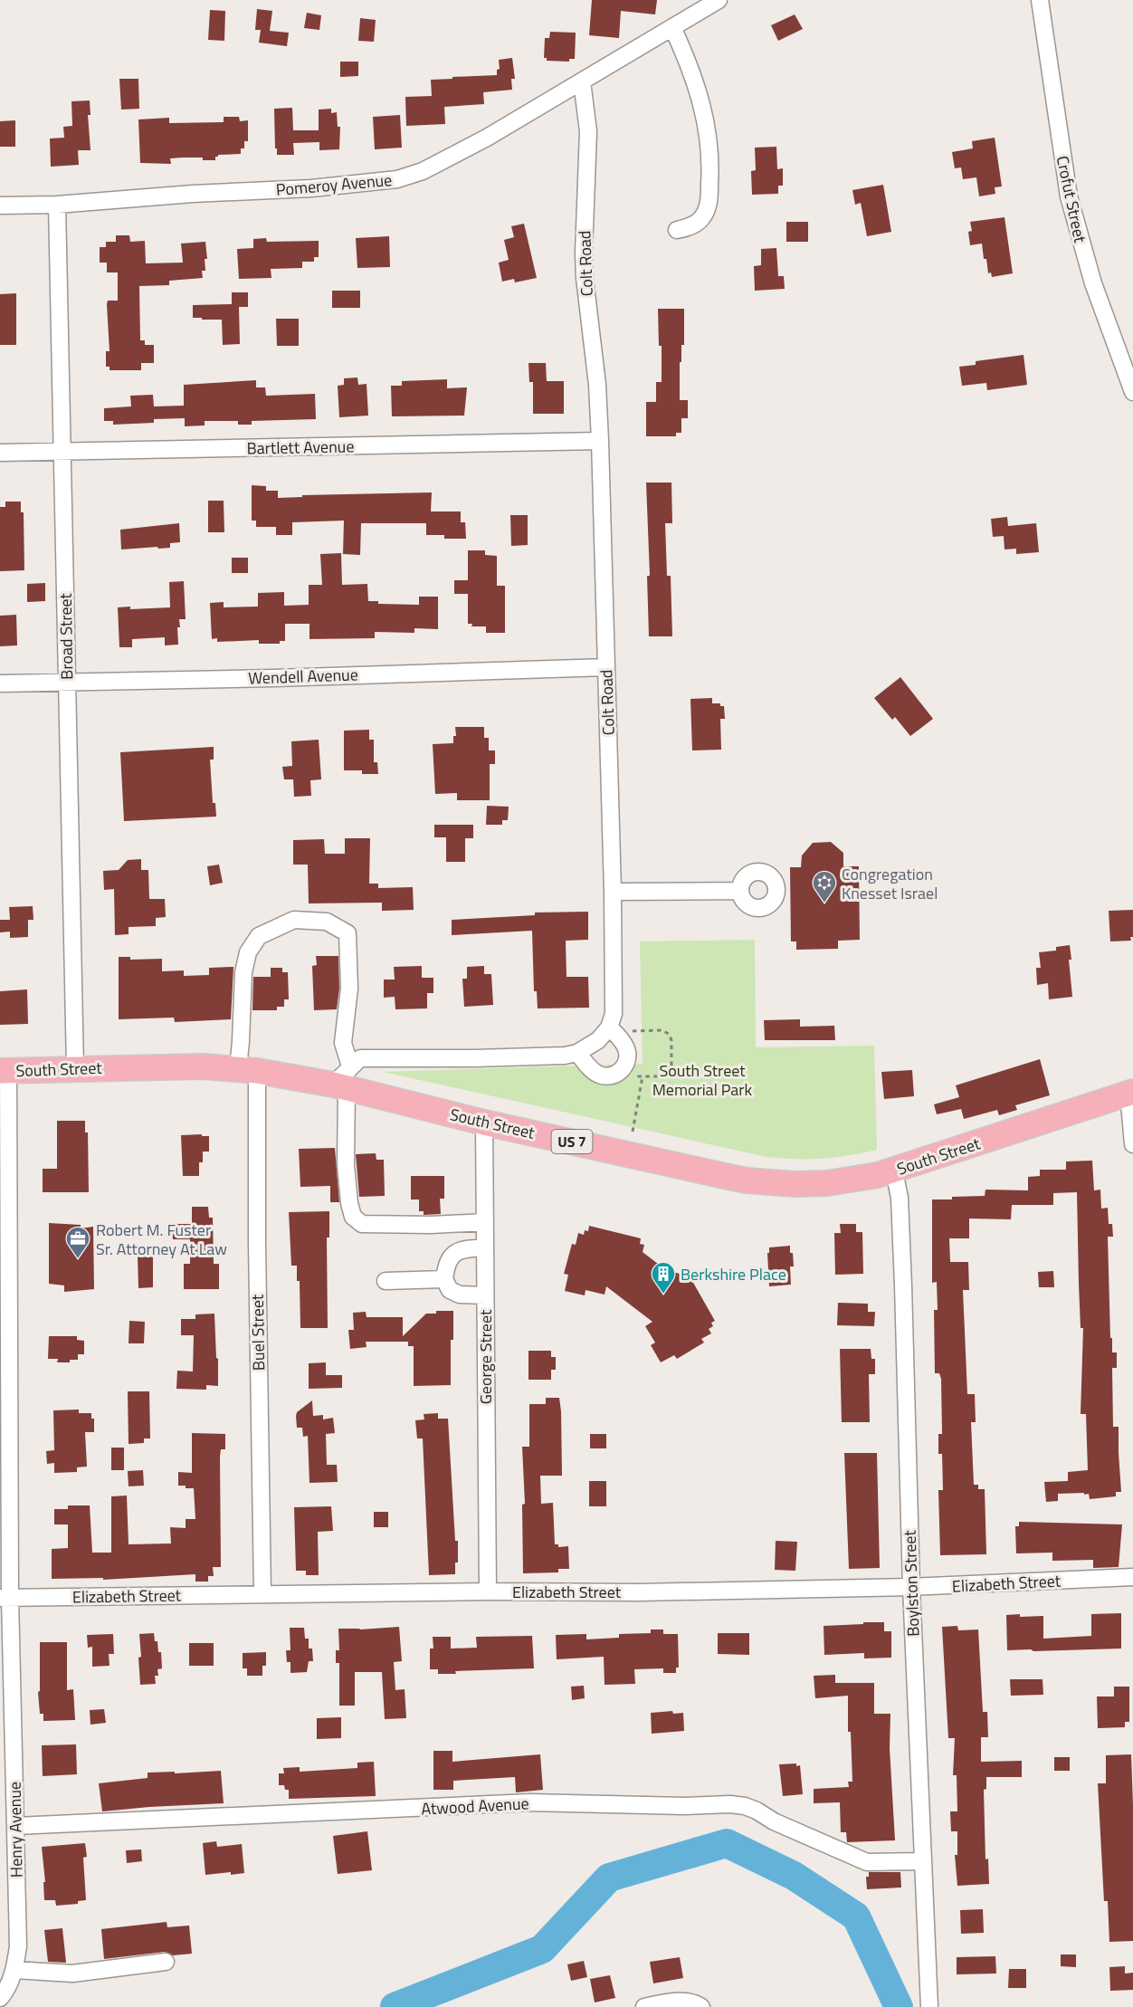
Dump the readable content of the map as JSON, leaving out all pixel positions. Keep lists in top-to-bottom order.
{
  "streets": {
    "highway": ["South Street", "US 7"],
    "street": [
      "Pomeroy Avenue",
      "Crofut Street",
      "Colt Road",
      "Bartlett Avenue",
      "Broad Street",
      "Wendell Avenue",
      "Buel Street",
      "George Street",
      "Boylston Street",
      "Elizabeth Street",
      "Atwood Avenue",
      "Henry Avenue"
    ]
  },
  "crossings": [
    ["Pomeroy Avenue", "Colt Road"],
    ["Pomeroy Avenue", "Broad Street"],
    ["Colt Road", "Bartlett Avenue"],
    ["Colt Road", "Wendell Avenue"],
    ["Bartlett Avenue", "Broad Street"],
    ["Broad Street", "Wendell Avenue"],
    ["Broad Street", "South Street"],
    ["South Street", "Buel Street"],
    ["South Street", "George Street"],
    ["South Street", "Boylston Street"],
    ["South Street", "Henry Avenue"],
    ["Buel Street", "Elizabeth Street"],
    ["George Street", "Elizabeth Street"],
    ["Boylston Street", "Elizabeth Street"],
    ["Boylston Street", "Atwood Avenue"],
    ["Elizabeth Street", "Henry Avenue"],
    ["Atwood Avenue", "Henry Avenue"]
  ],
  "parks": ["South Street Memorial Park"],
  "places": {
    "synagogue": ["Congregation Knesset Israel"],
    "office": ["Robert M. Fuster Sr. Attorney At Law"],
    "building": ["Berkshire Place"]
  }
}
